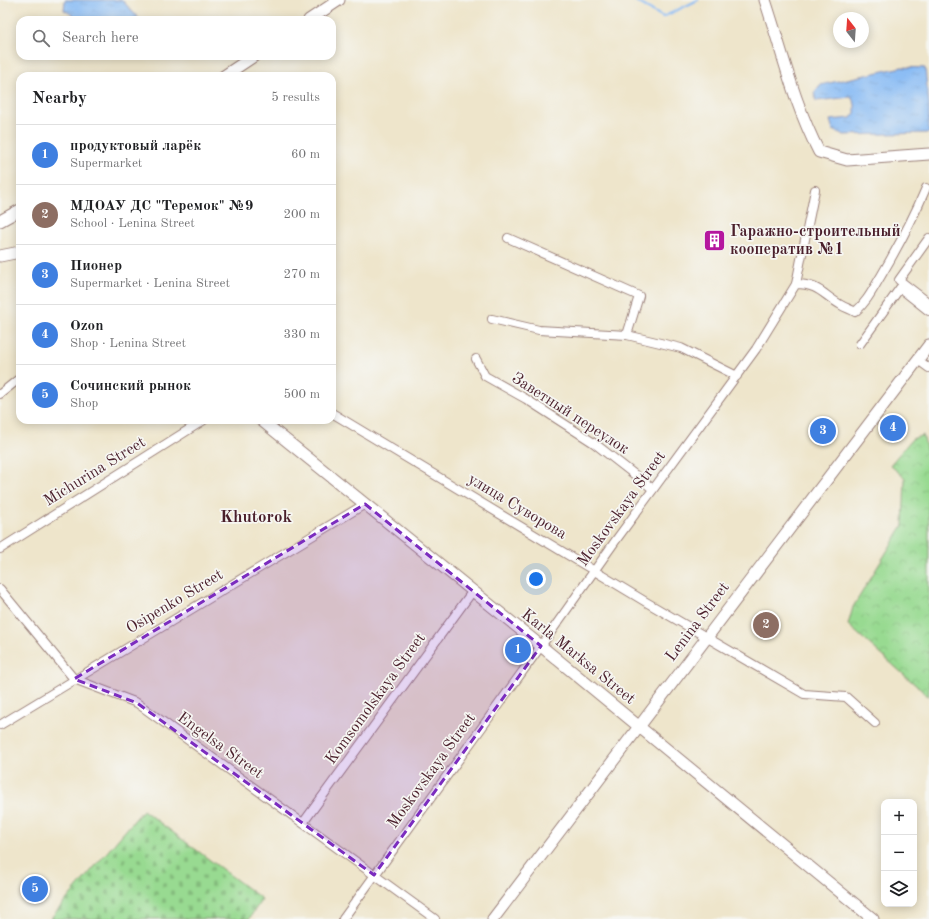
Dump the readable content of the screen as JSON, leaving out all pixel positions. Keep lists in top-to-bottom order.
{
  "streets": {
    "main road": ["Lenina Street", "Karla Marksa Street"],
    "street": [
      "Заветный переулок",
      "Michurina Street",
      "улица Суворова",
      "Moskovskaya Street",
      "Osipenko Street",
      "Komsomolskaya Street",
      "Engelsa Street"
    ]
  },
  "crossings": [
    ["Заветный переулок", "Moskovskaya Street"],
    ["улица Суворова", "Moskovskaya Street"],
    ["улица Суворова", "Lenina Street"],
    ["Moskovskaya Street", "Karla Marksa Street"],
    ["Moskovskaya Street", "Engelsa Street"],
    ["Osipenko Street", "Karla Marksa Street"],
    ["Osipenko Street", "Engelsa Street"],
    ["Lenina Street", "Karla Marksa Street"],
    ["Karla Marksa Street", "Komsomolskaya Street"],
    ["Komsomolskaya Street", "Engelsa Street"]
  ],
  "districts": ["Khutorok"],
  "places": {
    "building": ["Гаражно-строительный кооператив №1"]
  },
  "north": "top",
  "page": {
    "search": "Search here",
    "heading": ["Nearby", "5 results"],
    "list": [
      {
        "mark": "1",
        "name": "продуктовый ларёк",
        "note": "Supermarket",
        "value": "60 m"
      },
      {
        "mark": "2",
        "name": "МДОАУ ДС \"Теремок\" №9",
        "note": "School · Lenina Street",
        "value": "200 m"
      },
      {
        "mark": "3",
        "name": "Пионер",
        "note": "Supermarket · Lenina Street",
        "value": "270 m"
      },
      {
        "mark": "4",
        "name": "Ozon",
        "note": "Shop · Lenina Street",
        "value": "330 m"
      },
      {
        "mark": "5",
        "name": "Сочинский рынок",
        "note": "Shop",
        "value": "500 m"
      }
    ],
    "pins": [
      "4",
      "3",
      "2",
      "1",
      "5"
    ],
    "map_buttons": ["+", "−"]
  }
}
